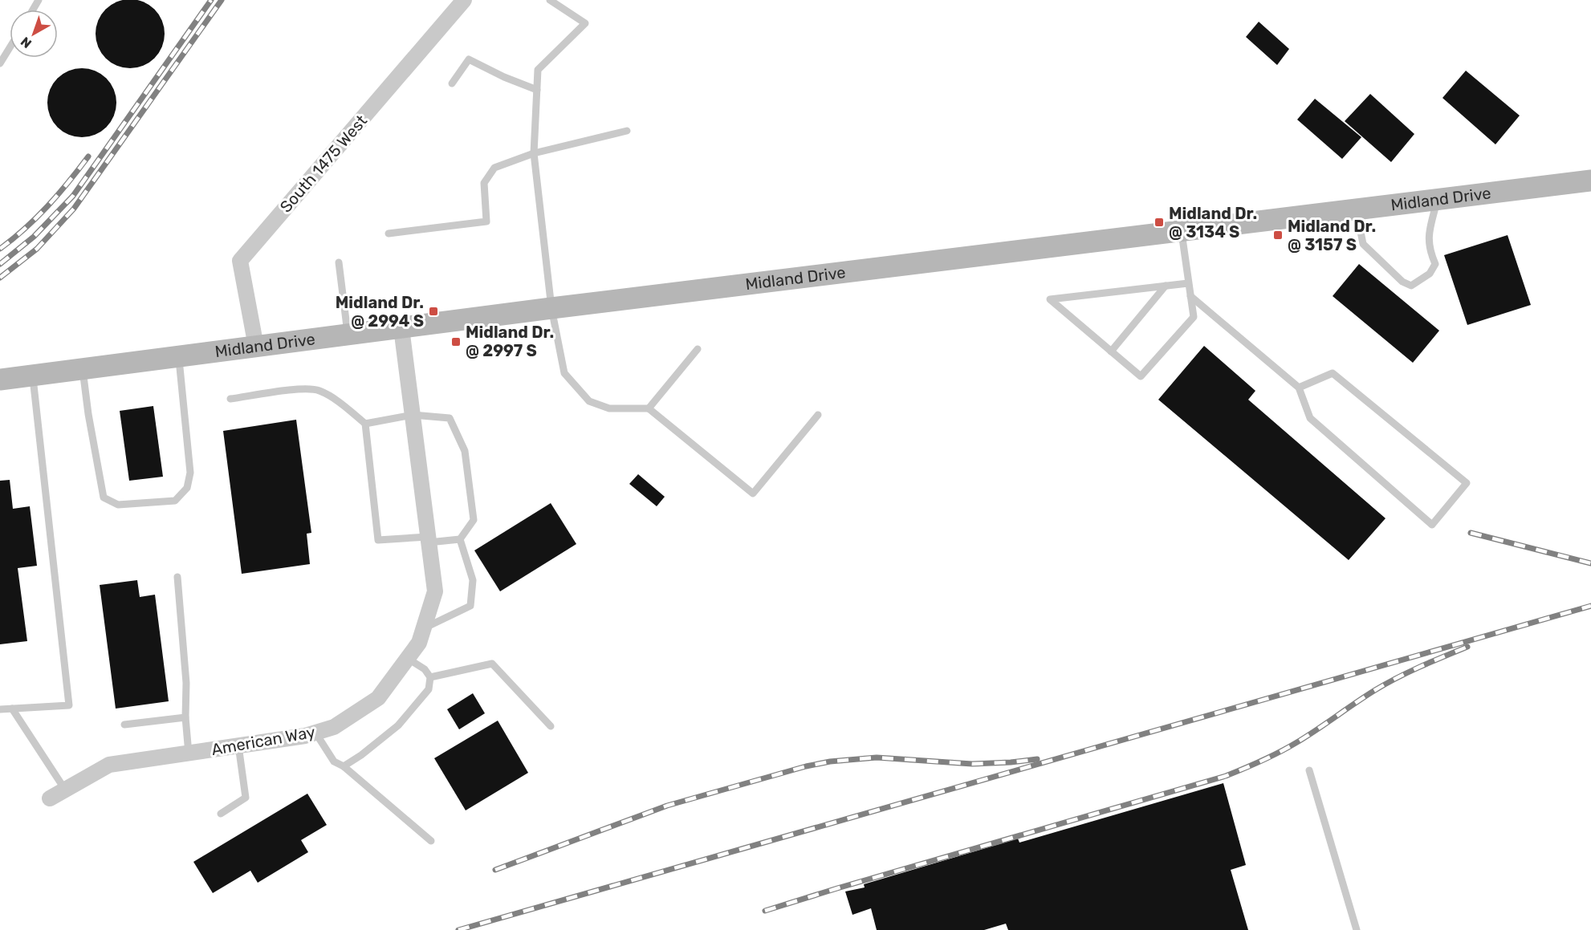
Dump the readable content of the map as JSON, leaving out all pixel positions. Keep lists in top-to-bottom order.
{
  "streets": {
    "street": ["South 1475 West", "Midland Drive", "American Way"]
  },
  "crossings": [
    ["South 1475 West", "Midland Drive"],
    ["Midland Drive", "American Way"]
  ],
  "places": {
    "transit": [
      "Midland Dr. @ 3134 S",
      "Midland Dr. @ 3157 S",
      "Midland Dr. @ 2994 S",
      "Midland Dr. @ 2997 S"
    ]
  },
  "north": "bottom left"
}
